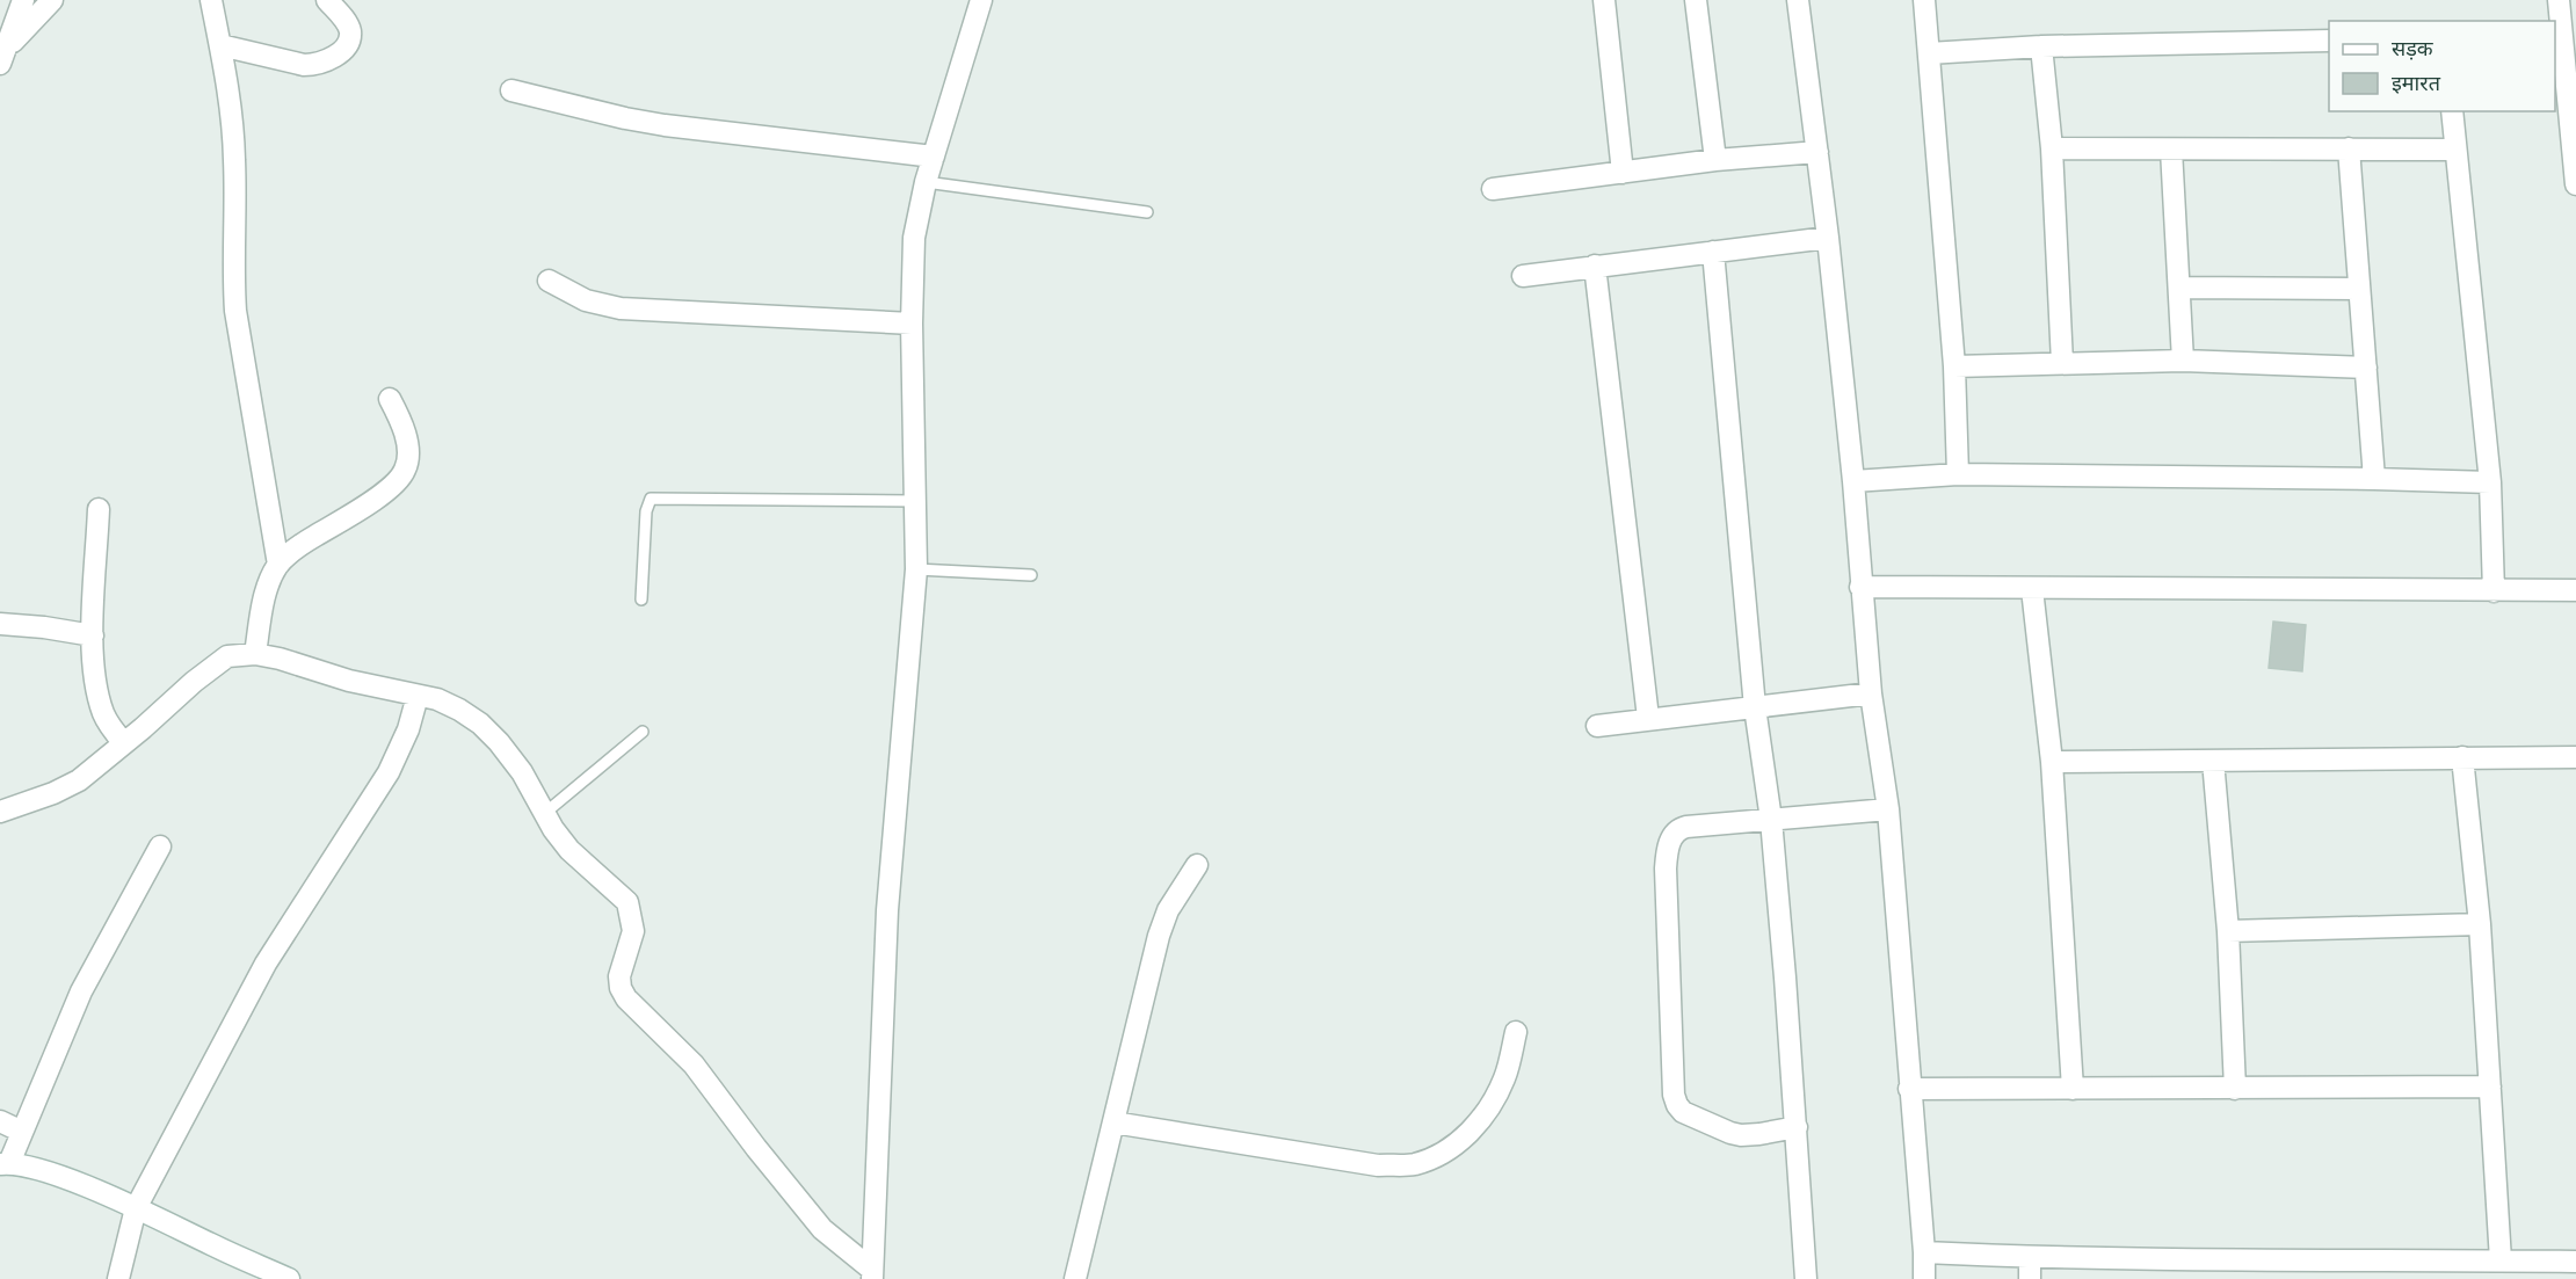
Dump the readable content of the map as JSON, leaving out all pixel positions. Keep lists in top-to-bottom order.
{
  "legend": ["सड़क", "इमारत"]
}
